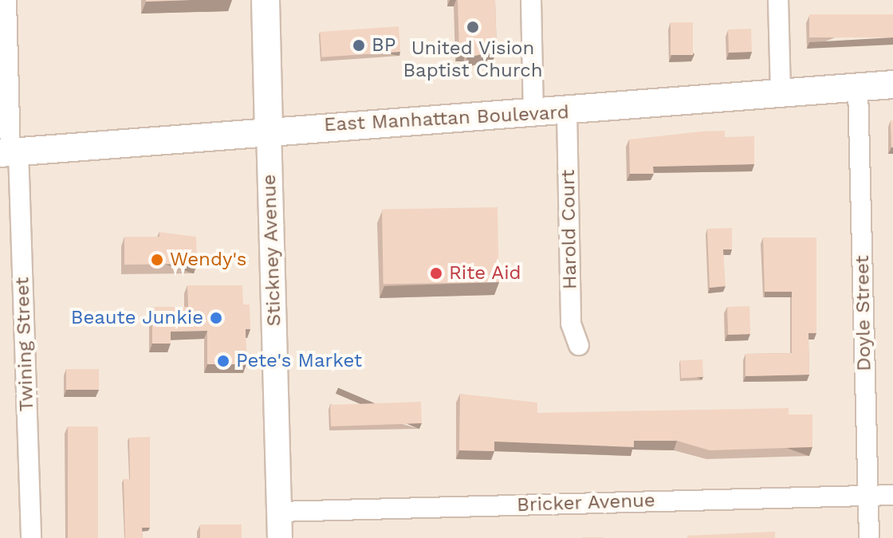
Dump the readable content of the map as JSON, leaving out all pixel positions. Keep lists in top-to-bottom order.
{
  "streets": {
    "main road": ["East Manhattan Boulevard", "Stickney Avenue"],
    "street": [
      "Harold Court",
      "Doyle Street",
      "Twining Street",
      "Bricker Avenue"
    ]
  },
  "crossings": [
    ["East Manhattan Boulevard", "Harold Court"],
    ["East Manhattan Boulevard", "Stickney Avenue"],
    ["East Manhattan Boulevard", "Doyle Street"],
    ["East Manhattan Boulevard", "Twining Street"],
    ["Stickney Avenue", "Bricker Avenue"],
    ["Doyle Street", "Bricker Avenue"]
  ],
  "places": [
    "United Vision Baptist Church",
    "BP",
    "Wendy's",
    "Rite Aid",
    "Beaute Junkie",
    "Pete's Market"
  ]
}
